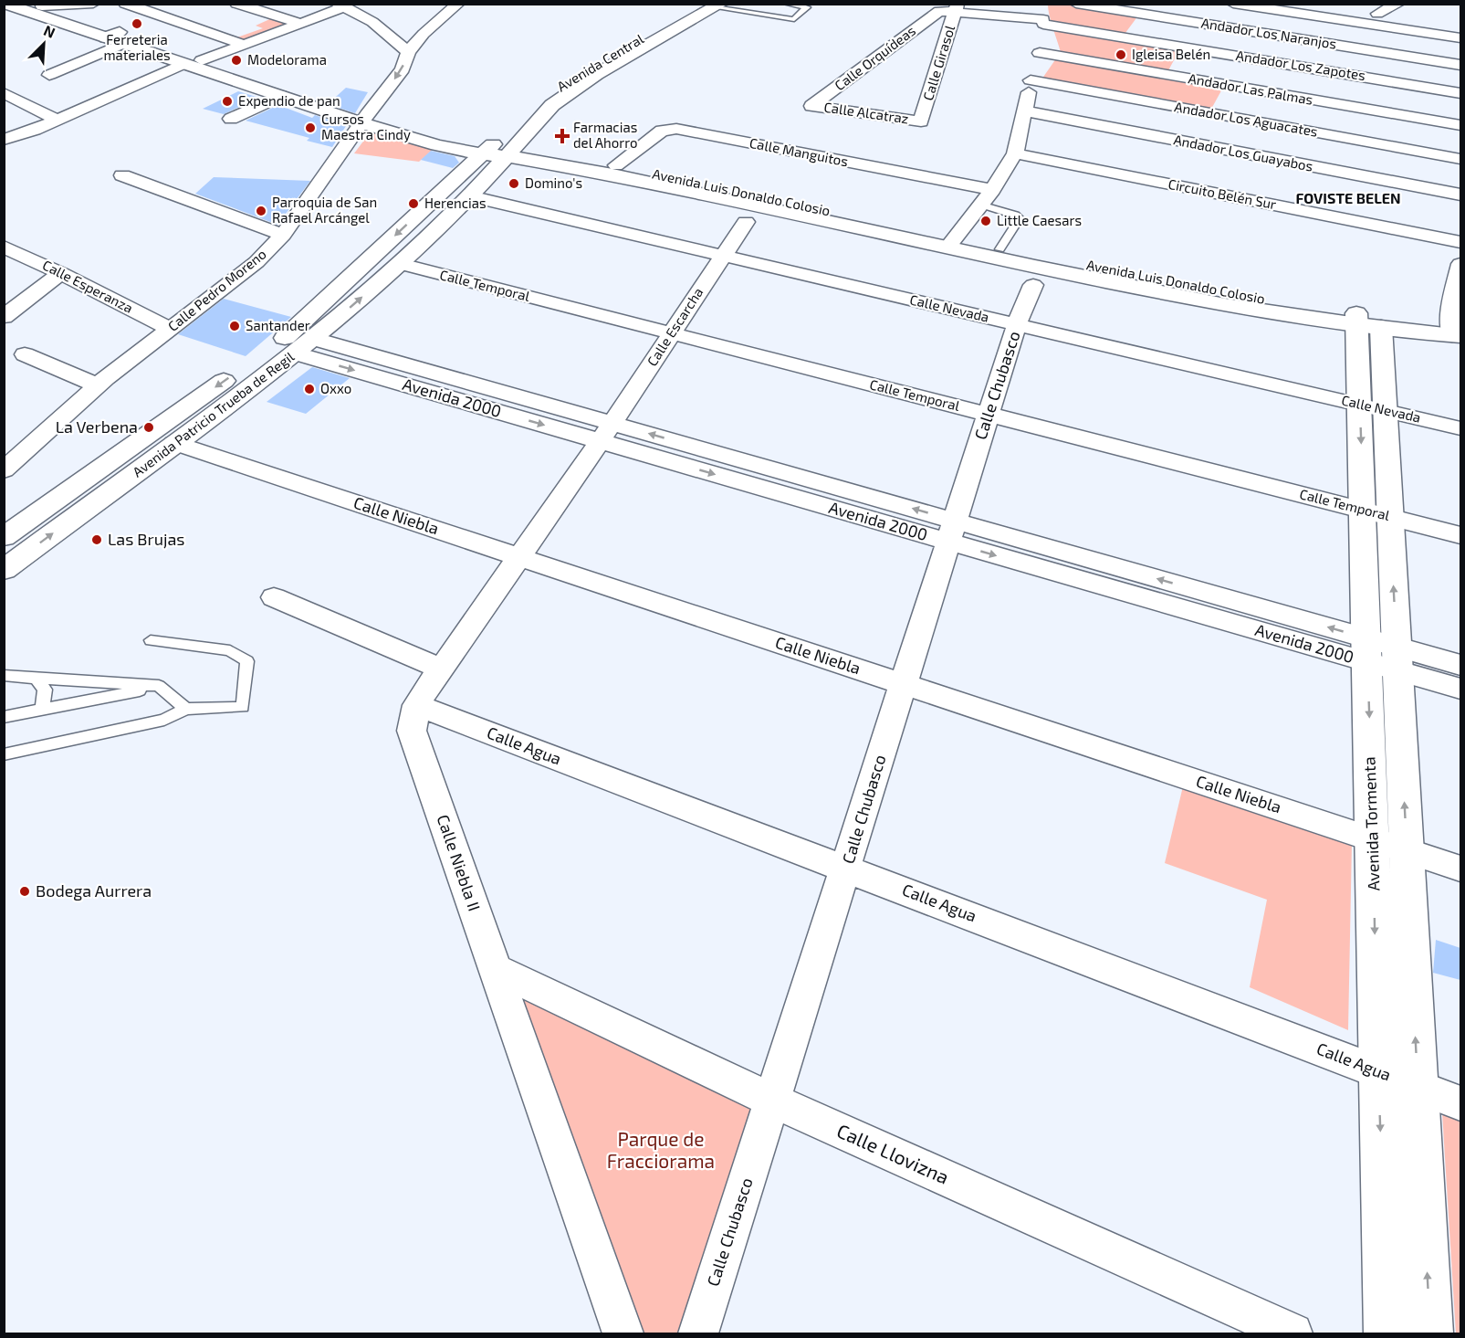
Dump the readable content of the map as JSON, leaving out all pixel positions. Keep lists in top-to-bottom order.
{
  "streets": {
    "main road": [
      "Avenida Central",
      "Avenida Luis Donaldo Colosio",
      "Avenida Patricio Trueba de Regil",
      "Avenida Tormenta"
    ],
    "street": [
      "Andador Los Naranjos",
      "Calle Orquídeas",
      "Calle Girasol",
      "Andador Los Zapotes",
      "Andador Las Palmas",
      "Calle Alcatraz",
      "Andador Los Aguacates",
      "Calle Manguitos",
      "Andador Los Guayabos",
      "Circuito Belén Sur",
      "Calle Temporal",
      "Calle Esperanza",
      "Calle Pedro Moreno",
      "Calle Nevada",
      "Calle Escarcha",
      "Calle Chubasco",
      "Avenida 2000",
      "Calle Niebla",
      "Calle Agua",
      "Calle Niebla II",
      "Calle Llovizna"
    ]
  },
  "crossings": [
    ["Calle Orquídeas", "Andador Los Zapotes"],
    ["Calle Orquídeas", "Calle Alcatraz"],
    ["Avenida Central", "Avenida Luis Donaldo Colosio"],
    ["Avenida Central", "Avenida Patricio Trueba de Regil"],
    ["Calle Girasol", "Andador Los Zapotes"],
    ["Calle Girasol", "Calle Alcatraz"],
    ["Andador Las Palmas", "Andador Los Aguacates"],
    ["Calle Manguitos", "Avenida Luis Donaldo Colosio"],
    ["Avenida Luis Donaldo Colosio", "Calle Pedro Moreno"],
    ["Avenida Luis Donaldo Colosio", "Avenida Patricio Trueba de Regil"],
    ["Avenida Luis Donaldo Colosio", "Avenida Tormenta"],
    ["Calle Temporal", "Calle Escarcha"],
    ["Calle Temporal", "Calle Chubasco"],
    ["Calle Temporal", "Avenida Patricio Trueba de Regil"],
    ["Calle Temporal", "Avenida Tormenta"],
    ["Calle Esperanza", "Calle Pedro Moreno"],
    ["Calle Nevada", "Calle Escarcha"],
    ["Calle Nevada", "Calle Chubasco"],
    ["Calle Nevada", "Avenida Patricio Trueba de Regil"],
    ["Calle Nevada", "Avenida Tormenta"],
    ["Calle Escarcha", "Avenida 2000"],
    ["Calle Escarcha", "Calle Niebla II"],
    ["Calle Chubasco", "Avenida 2000"],
    ["Calle Chubasco", "Calle Niebla"],
    ["Calle Chubasco", "Calle Agua"],
    ["Calle Chubasco", "Calle Llovizna"],
    ["Avenida 2000", "Avenida Patricio Trueba de Regil"],
    ["Avenida 2000", "Avenida Tormenta"],
    ["Avenida 2000", "Calle Niebla II"],
    ["Avenida Patricio Trueba de Regil", "Calle Niebla"],
    ["Calle Niebla", "Avenida Tormenta"],
    ["Calle Niebla", "Calle Niebla II"],
    ["Calle Agua", "Avenida Tormenta"],
    ["Calle Agua", "Calle Niebla II"],
    ["Calle Niebla II", "Calle Llovizna"]
  ],
  "districts": ["FOVISTE BELEN"],
  "parks": ["Parque de Fracciorama"],
  "places": {
    "other": [
      "Ferreteria materiales",
      "Igleisa Belén",
      "Modelorama",
      "Expendio de pan",
      "Cursos Maestra Cindy",
      "Domino's",
      "Herencias",
      "Parroquia de San Rafael Arcángel",
      "Little Caesars",
      "Santander",
      "Oxxo",
      "La Verbena",
      "Las Brujas",
      "Bodega Aurrera"
    ],
    "health": ["Farmacias del Ahorro"]
  },
  "north": "top right"
}
